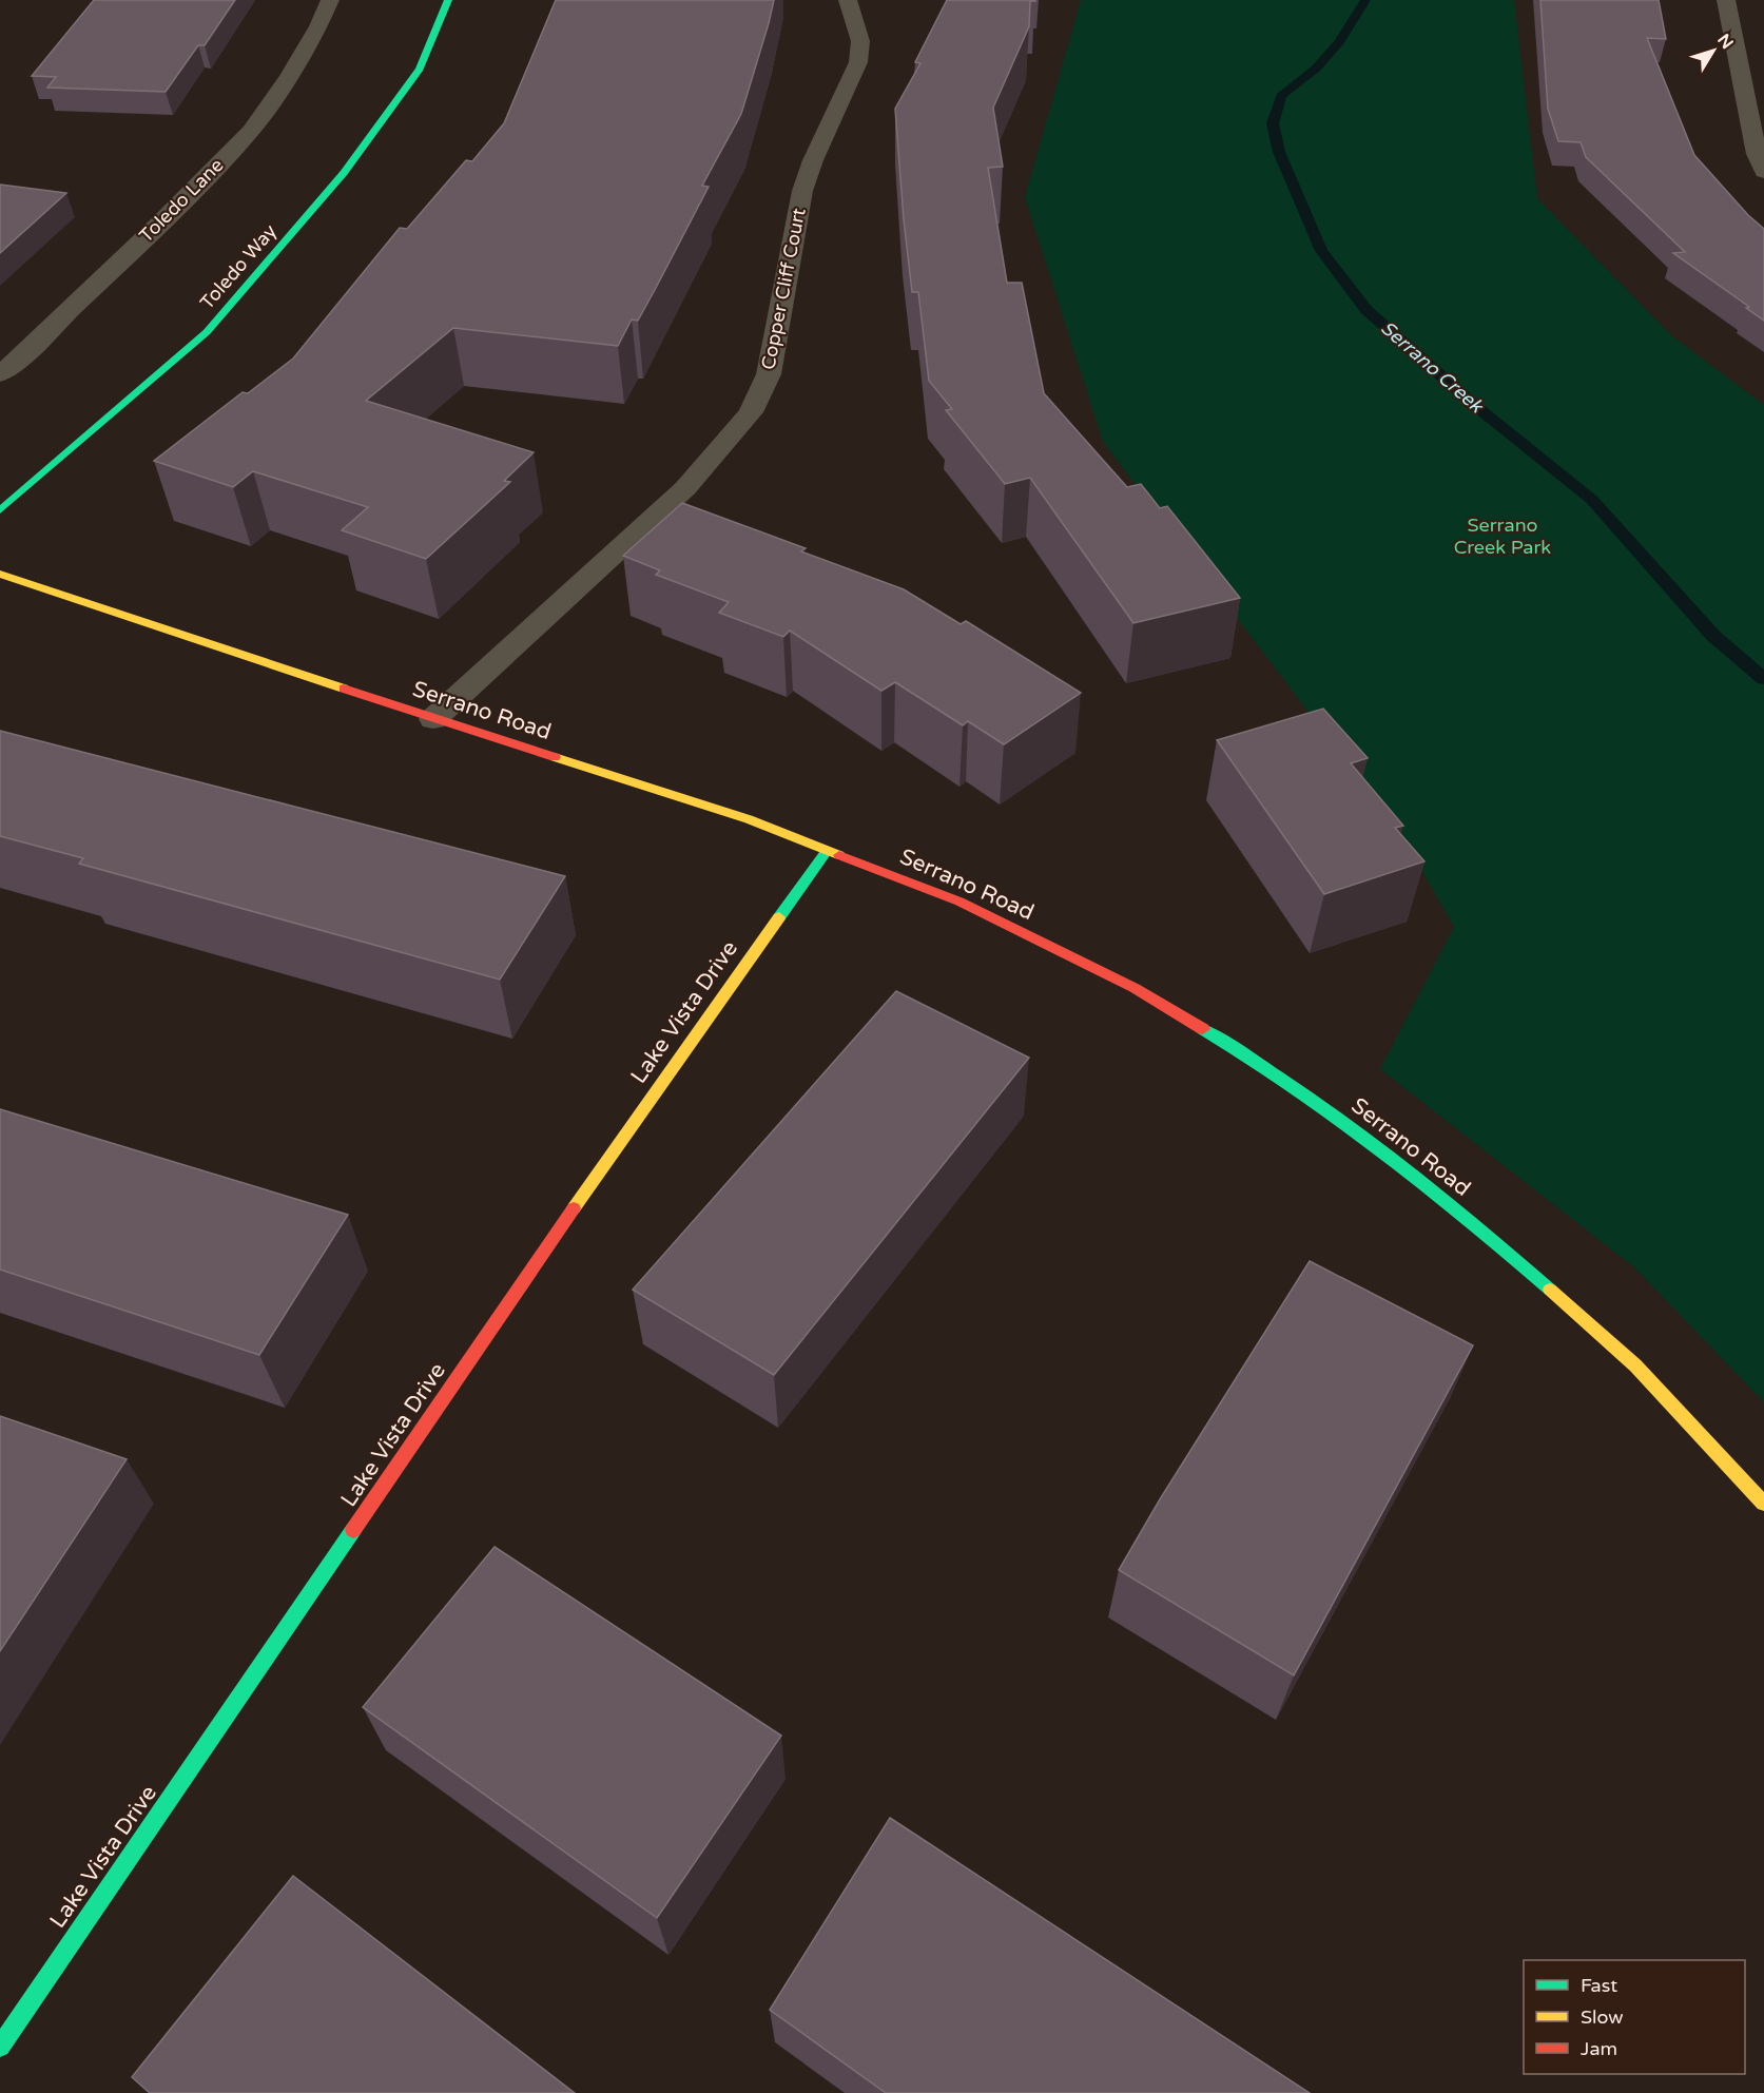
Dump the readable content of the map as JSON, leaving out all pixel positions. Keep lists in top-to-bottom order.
{
  "streets": {
    "street": [
      "Toledo Lane",
      "Toledo Way",
      "Copper Cliff Court",
      "Serrano Road",
      "Lake Vista Drive"
    ]
  },
  "crossings": [
    ["Copper Cliff Court", "Serrano Road"],
    ["Serrano Road", "Lake Vista Drive"]
  ],
  "water": ["Serrano Creek"],
  "parks": ["Serrano Creek Park"],
  "legend": ["Fast", "Slow", "Jam"],
  "north": "top right"
}
